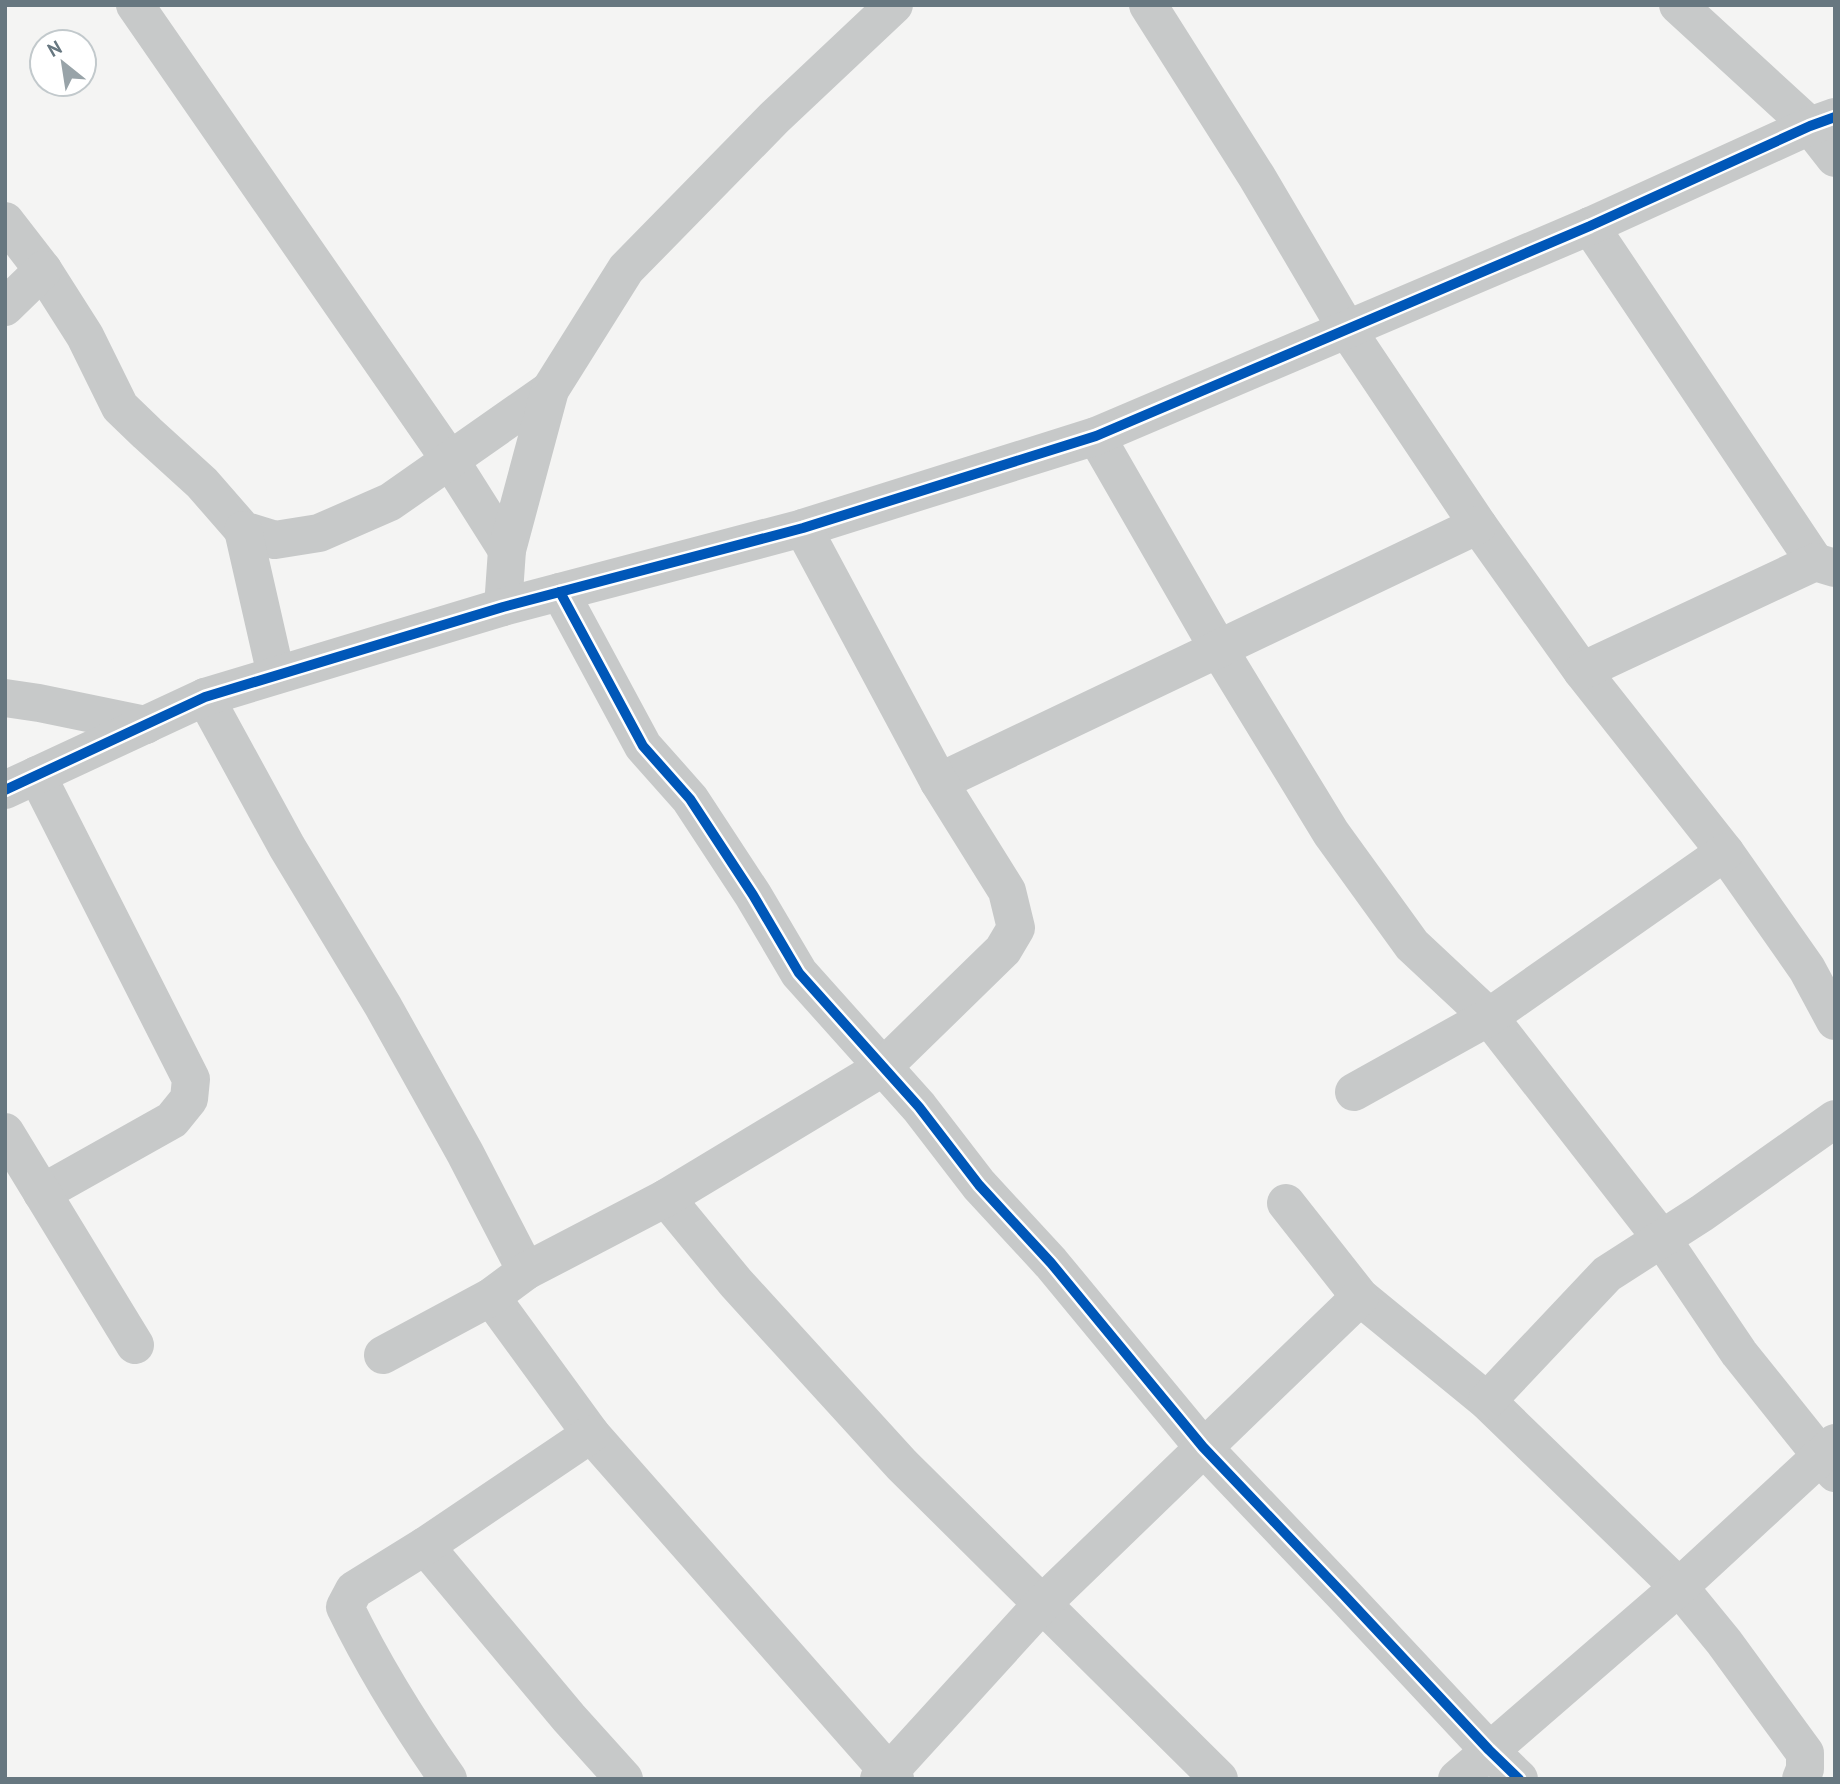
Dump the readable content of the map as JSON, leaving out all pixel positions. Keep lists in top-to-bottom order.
{
  "north": "top left"
}
